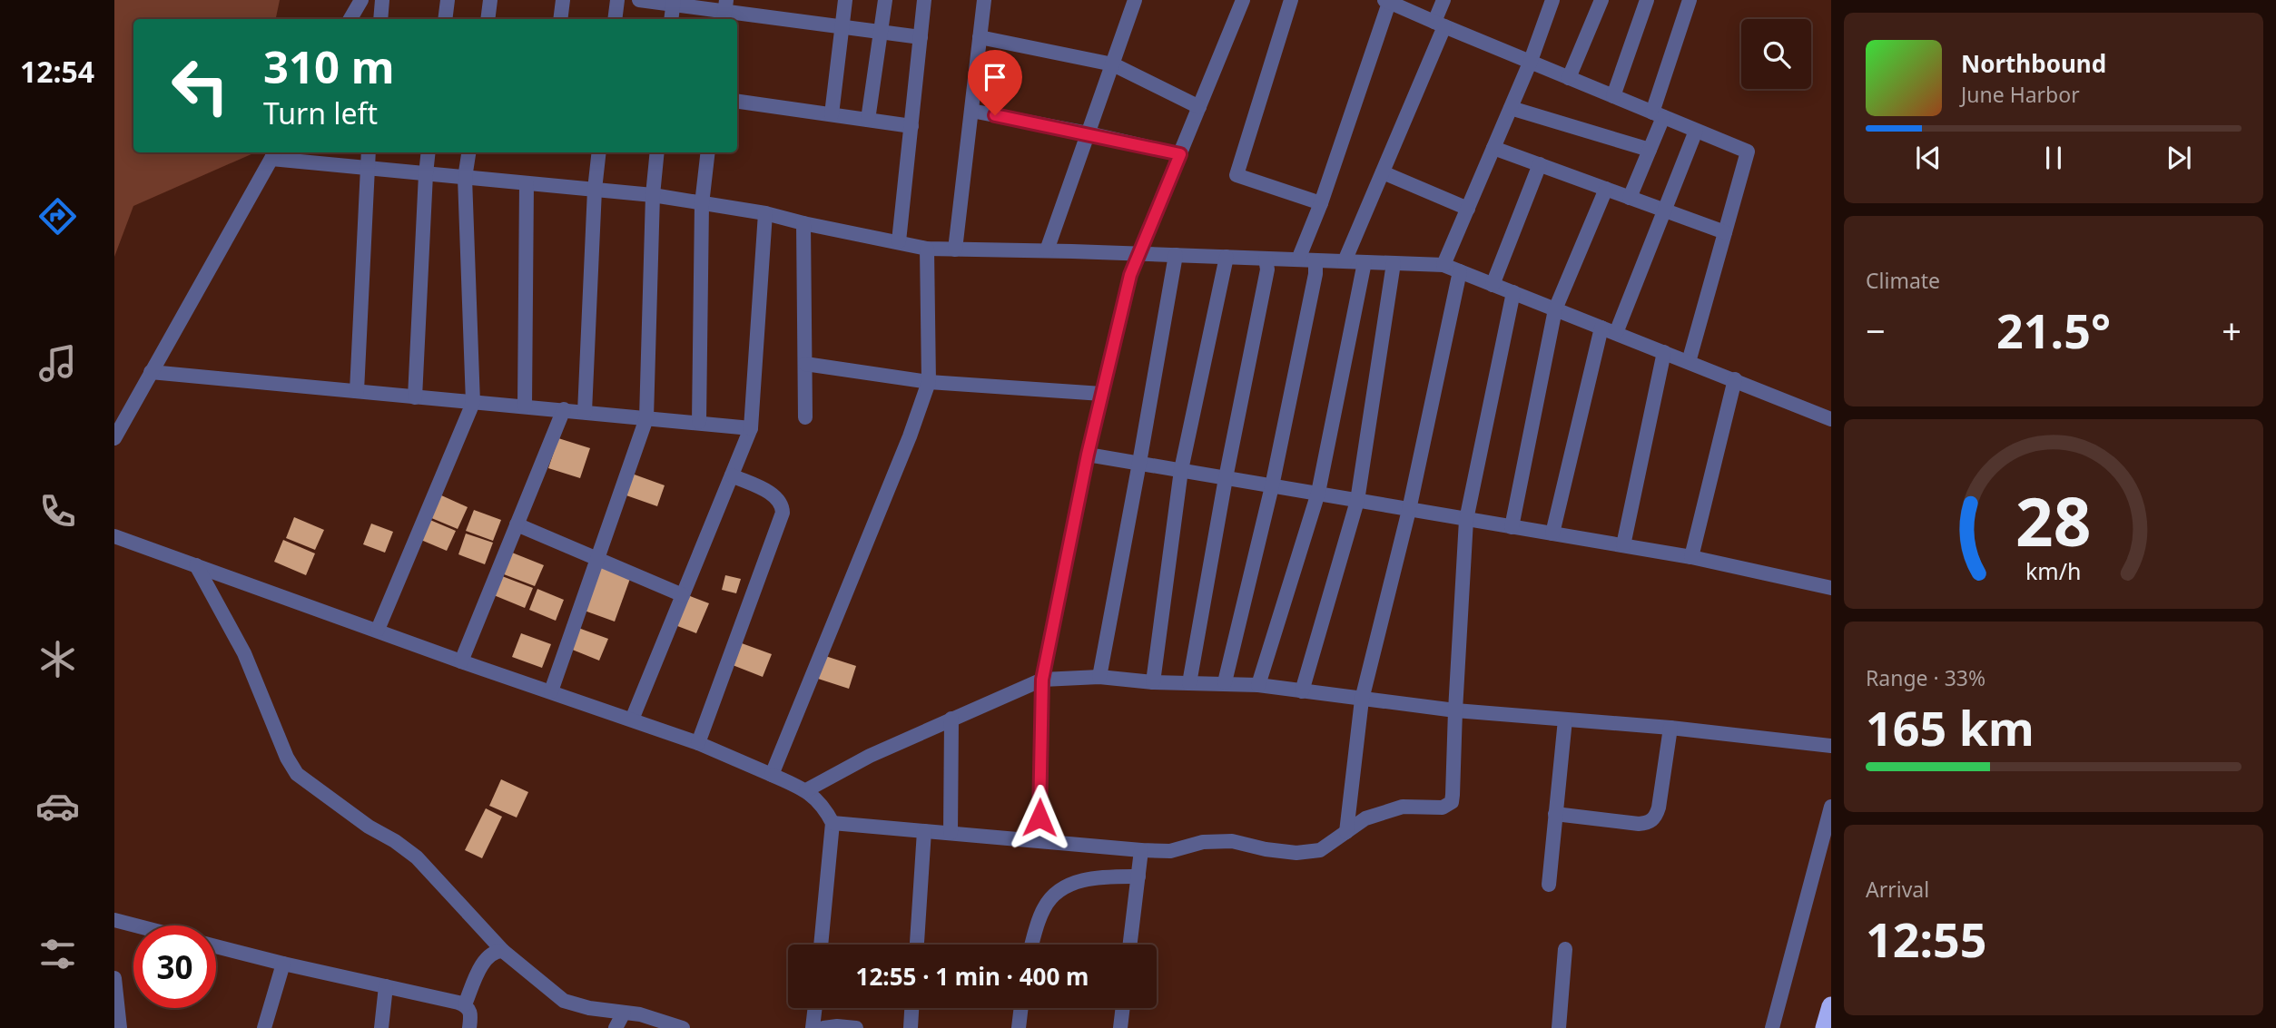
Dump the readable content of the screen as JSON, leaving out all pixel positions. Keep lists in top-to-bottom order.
{
  "page": {
    "tabs": "12:54",
    "turn": ["310 m", "Turn left"],
    "song": ["Northbound", "June Harbor"],
    "tile": [
      "Climate",
      ["Range · 33%", "165 km"],
      ["Arrival", "12:55"]
    ],
    "heat": ["−", "21.5°", "+"],
    "limit": "30",
    "trip": "12:55 · 1 min · 400 m",
    "gauge": ["28", "km/h"]
  }
}
